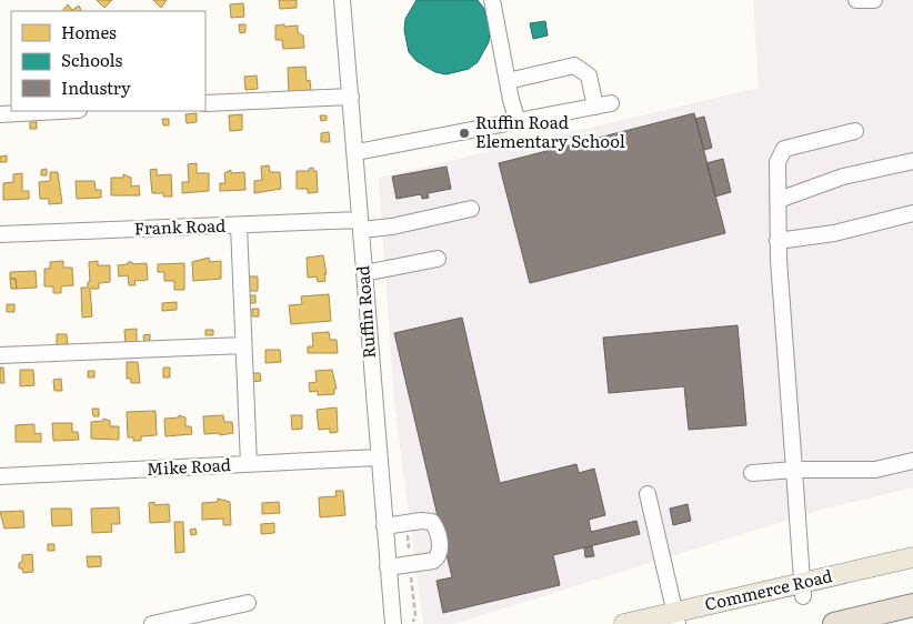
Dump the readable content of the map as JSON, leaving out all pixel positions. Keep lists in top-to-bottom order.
{
  "streets": {
    "main road": ["Commerce Road"],
    "street": ["Frank Road", "Ruffin Road", "Mike Road"]
  },
  "crossings": [
    ["Frank Road", "Ruffin Road"],
    ["Ruffin Road", "Mike Road"]
  ],
  "places": ["Ruffin Road Elementary School"],
  "legend": ["Homes", "Schools", "Industry"]
}
